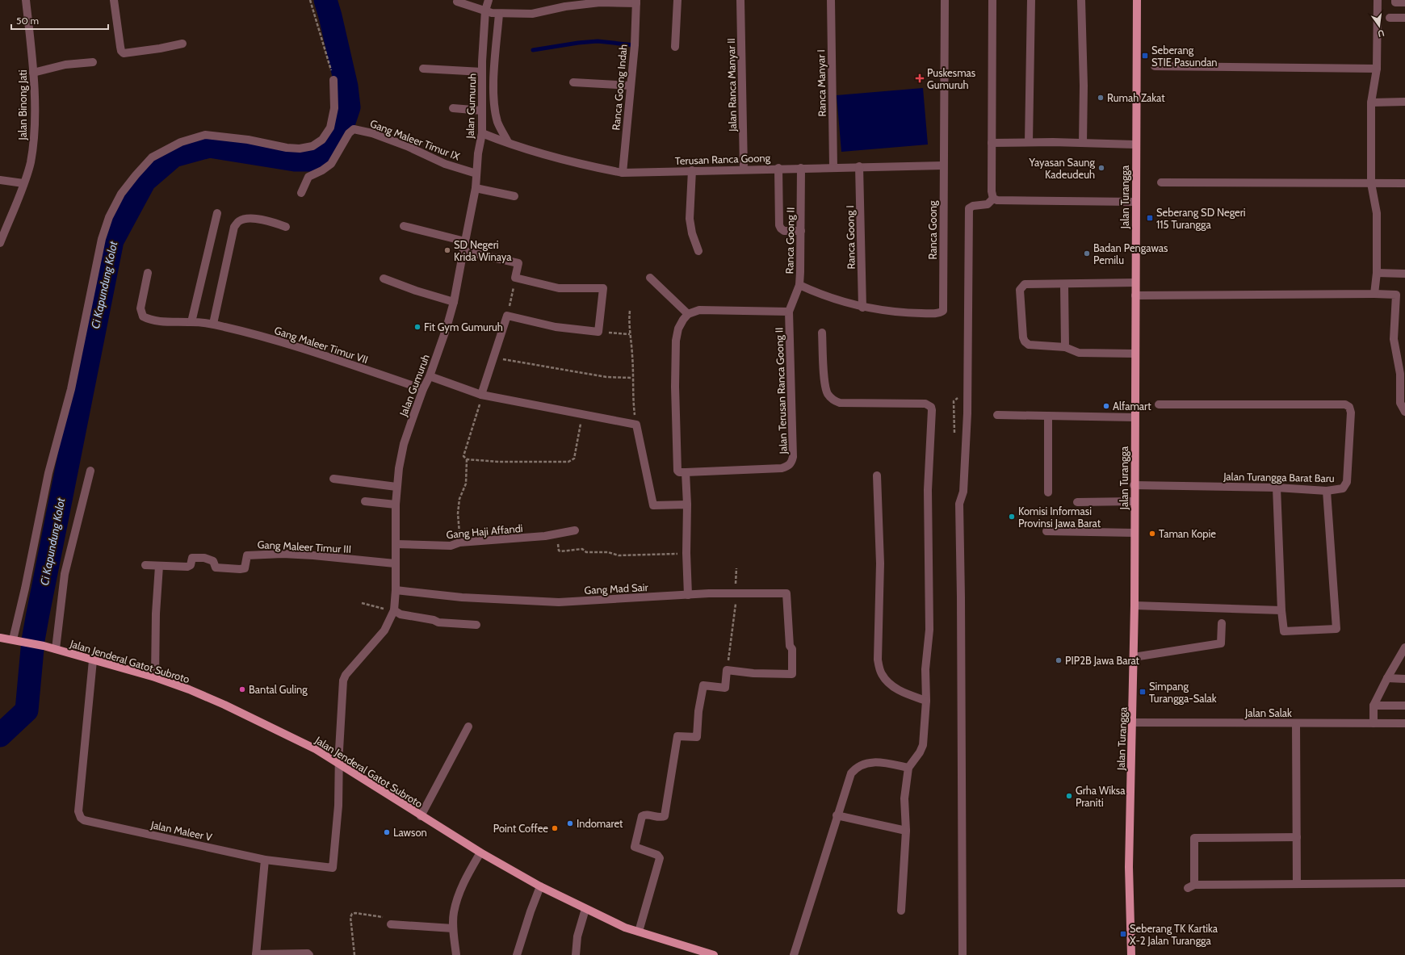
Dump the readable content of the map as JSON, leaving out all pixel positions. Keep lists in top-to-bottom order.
{
  "streets": {
    "main road": ["Jalan Turangga", "Jalan Jenderal Gatot Subroto"],
    "street": [
      "Ranca Manyar I",
      "Jalan Ranca Manyar II",
      "Ranca Goong Indah",
      "Jalan Binong Jati",
      "Jalan Gumuruh",
      "Gang Maleer Timur IX",
      "Terusan Ranca Goong",
      "Ranca Goong",
      "Ranca Goong I",
      "Ranca Goong II",
      "Gang Maleer Timur VII",
      "Jalan Terusan Ranca Goong II",
      "Jalan Turangga Barat Baru",
      "Gang Haji Affandi",
      "Gang Maleer Timur III",
      "Gang Mad Sair",
      "Jalan Salak",
      "Jalan Maleer V"
    ]
  },
  "crossings": [
    ["Ranca Manyar I", "Terusan Ranca Goong"],
    ["Jalan Ranca Manyar II", "Terusan Ranca Goong"],
    ["Ranca Goong Indah", "Jalan Gumuruh"],
    ["Ranca Goong Indah", "Terusan Ranca Goong"],
    ["Jalan Gumuruh", "Gang Maleer Timur IX"],
    ["Jalan Gumuruh", "Terusan Ranca Goong"],
    ["Jalan Gumuruh", "Gang Maleer Timur VII"],
    ["Jalan Gumuruh", "Gang Haji Affandi"],
    ["Jalan Gumuruh", "Gang Maleer Timur III"],
    ["Jalan Gumuruh", "Gang Mad Sair"],
    ["Jalan Gumuruh", "Jalan Jenderal Gatot Subroto"],
    ["Jalan Gumuruh", "Jalan Maleer V"],
    ["Terusan Ranca Goong", "Ranca Goong"],
    ["Terusan Ranca Goong", "Ranca Goong I"],
    ["Terusan Ranca Goong", "Ranca Goong II"],
    ["Jalan Turangga", "Jalan Turangga Barat Baru"],
    ["Jalan Turangga", "Jalan Salak"],
    ["Ranca Goong", "Ranca Goong I"],
    ["Ranca Goong", "Ranca Goong II"],
    ["Ranca Goong II", "Jalan Terusan Ranca Goong II"],
    ["Jalan Jenderal Gatot Subroto", "Jalan Maleer V"]
  ],
  "water": ["Ci Kapundung Kolot"],
  "places": {
    "transit": [
      "Seberang STIE Pasundan",
      "Seberang SD Negeri 115 Turangga",
      "Simpang Turangga-Salak",
      "Seberang TK Kartika X-2 Jalan Turangga"
    ],
    "health": ["Puskesmas Gumuruh"],
    "other": [
      "Rumah Zakat",
      "Yayasan Saung Kadeudeuh",
      "SD Negeri Krida Winaya",
      "Badan Pengawas Pemilu",
      "Fit Gym Gumuruh",
      "Alfamart",
      "Komisi Informasi Provinsi Jawa Barat",
      "Taman Kopie",
      "PIP2B Jawa Barat",
      "Bantal Guling",
      "Grha Wiksa Praniti",
      "Indomaret",
      "Point Coffee",
      "Lawson"
    ]
  },
  "scale_bar": "50 m",
  "north": "bottom"
}
